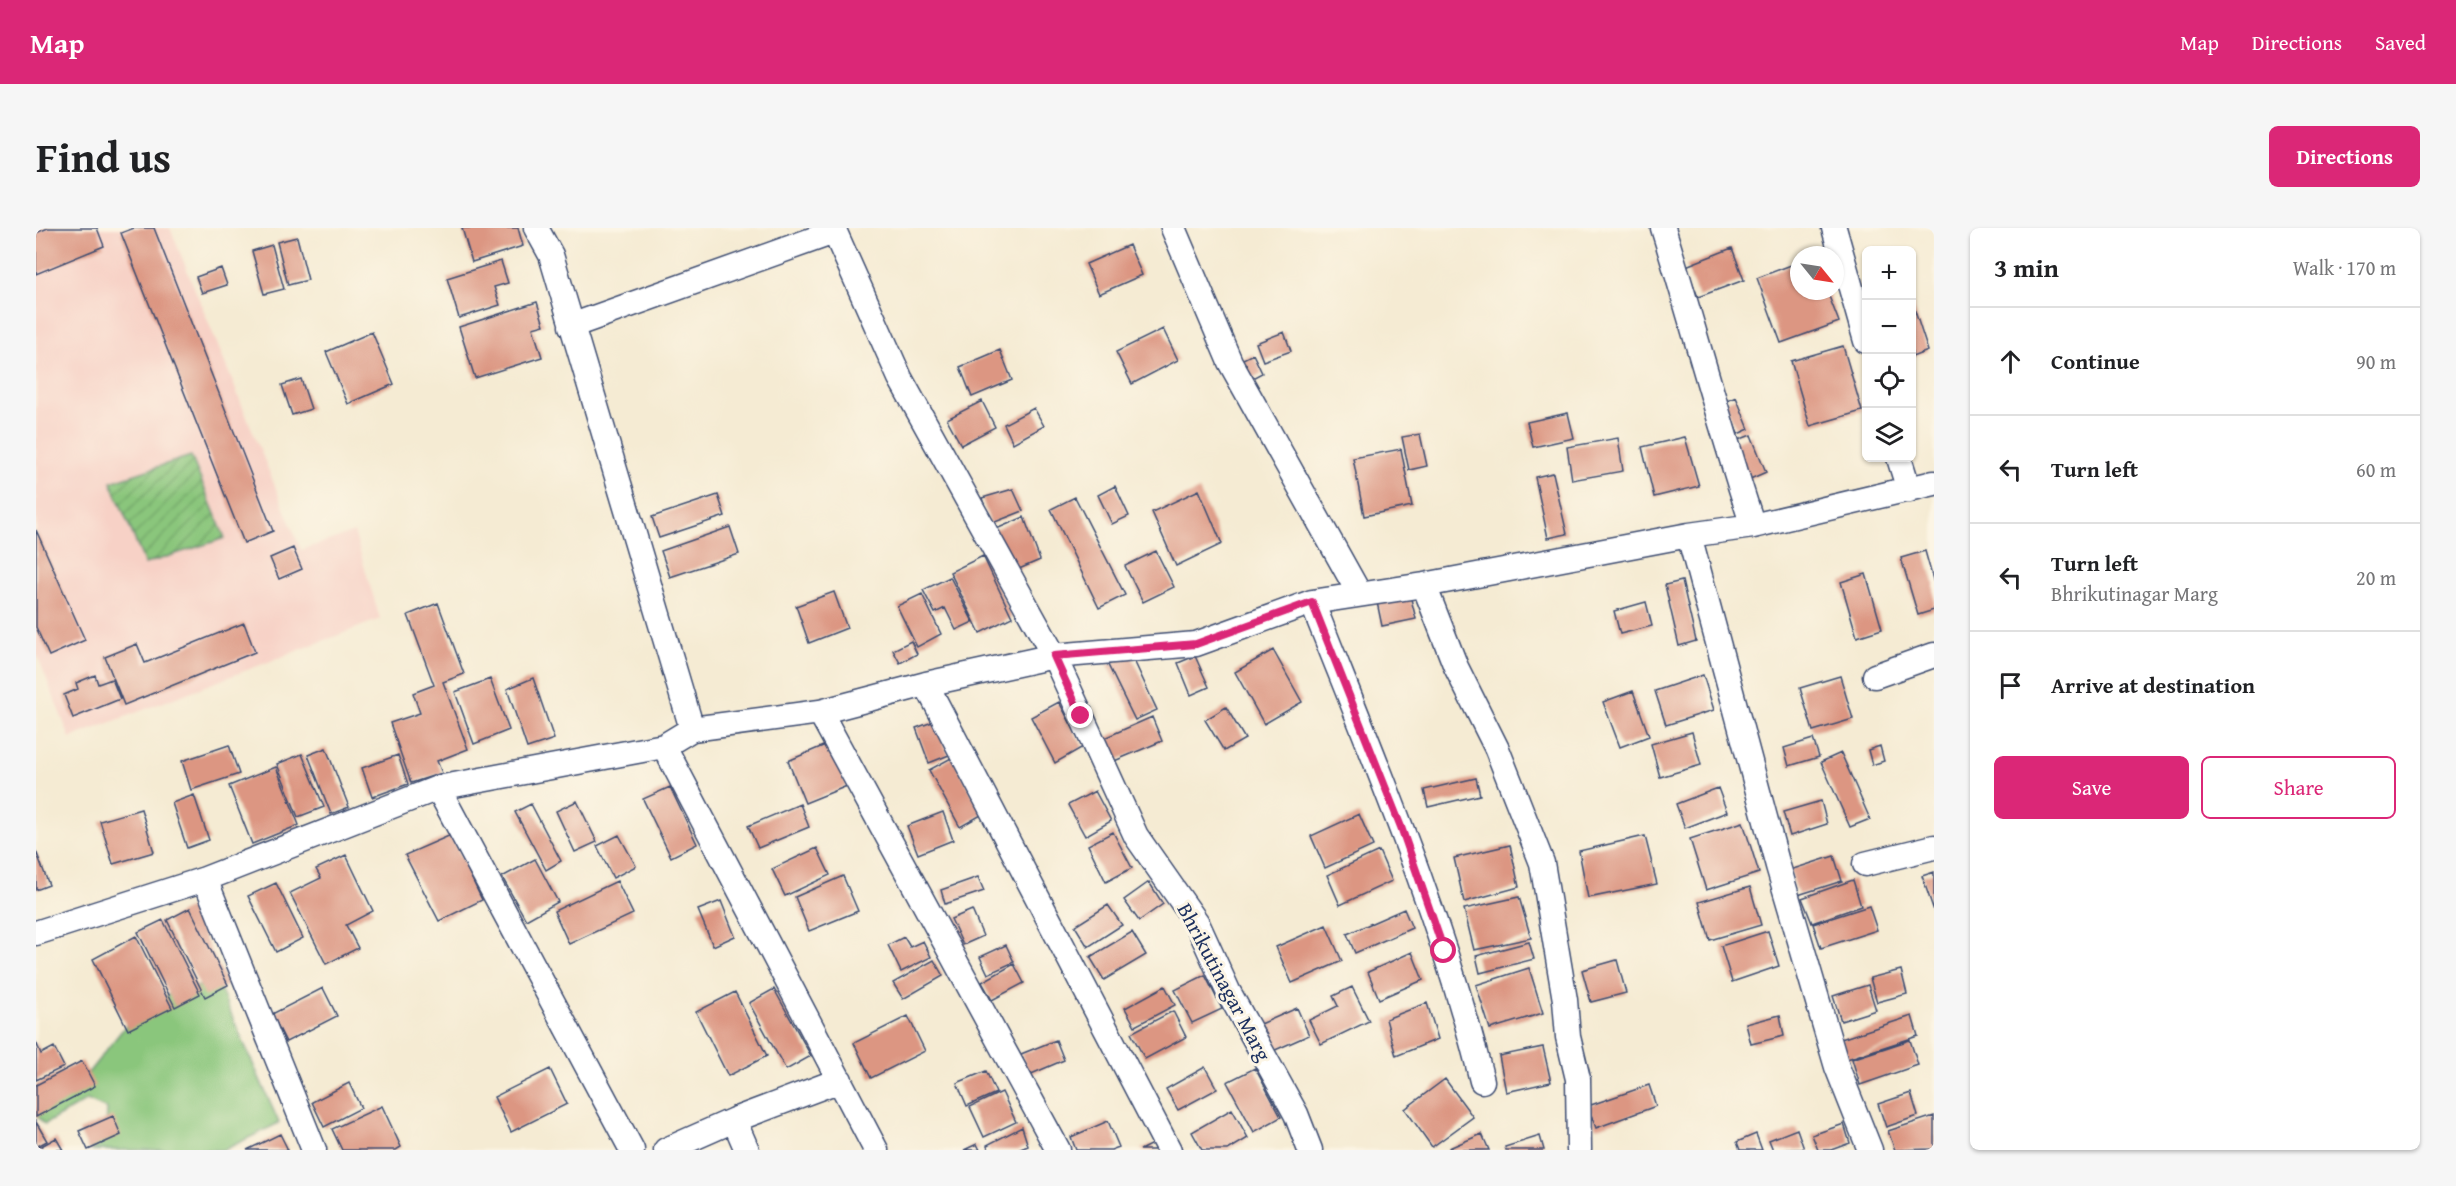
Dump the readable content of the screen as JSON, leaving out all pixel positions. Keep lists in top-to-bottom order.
{
  "streets": {
    "street": ["Bhrikutinagar Marg"]
  },
  "north": "bottom right",
  "page": {
    "header": "Map",
    "nav": ["Map", "Directions", "Saved"],
    "title": "Find us",
    "buttons": [
      "Directions",
      ["Save", "Share"]
    ],
    "heading": ["3 min", "Walk · 170 m"],
    "map_buttons": ["+", "−"],
    "list": [
      ["Continue", "90 m"],
      ["Turn left", "60 m"],
      ["Turn left", "Bhrikutinagar Marg", "20 m"],
      "Arrive at destination"
    ]
  }
}
